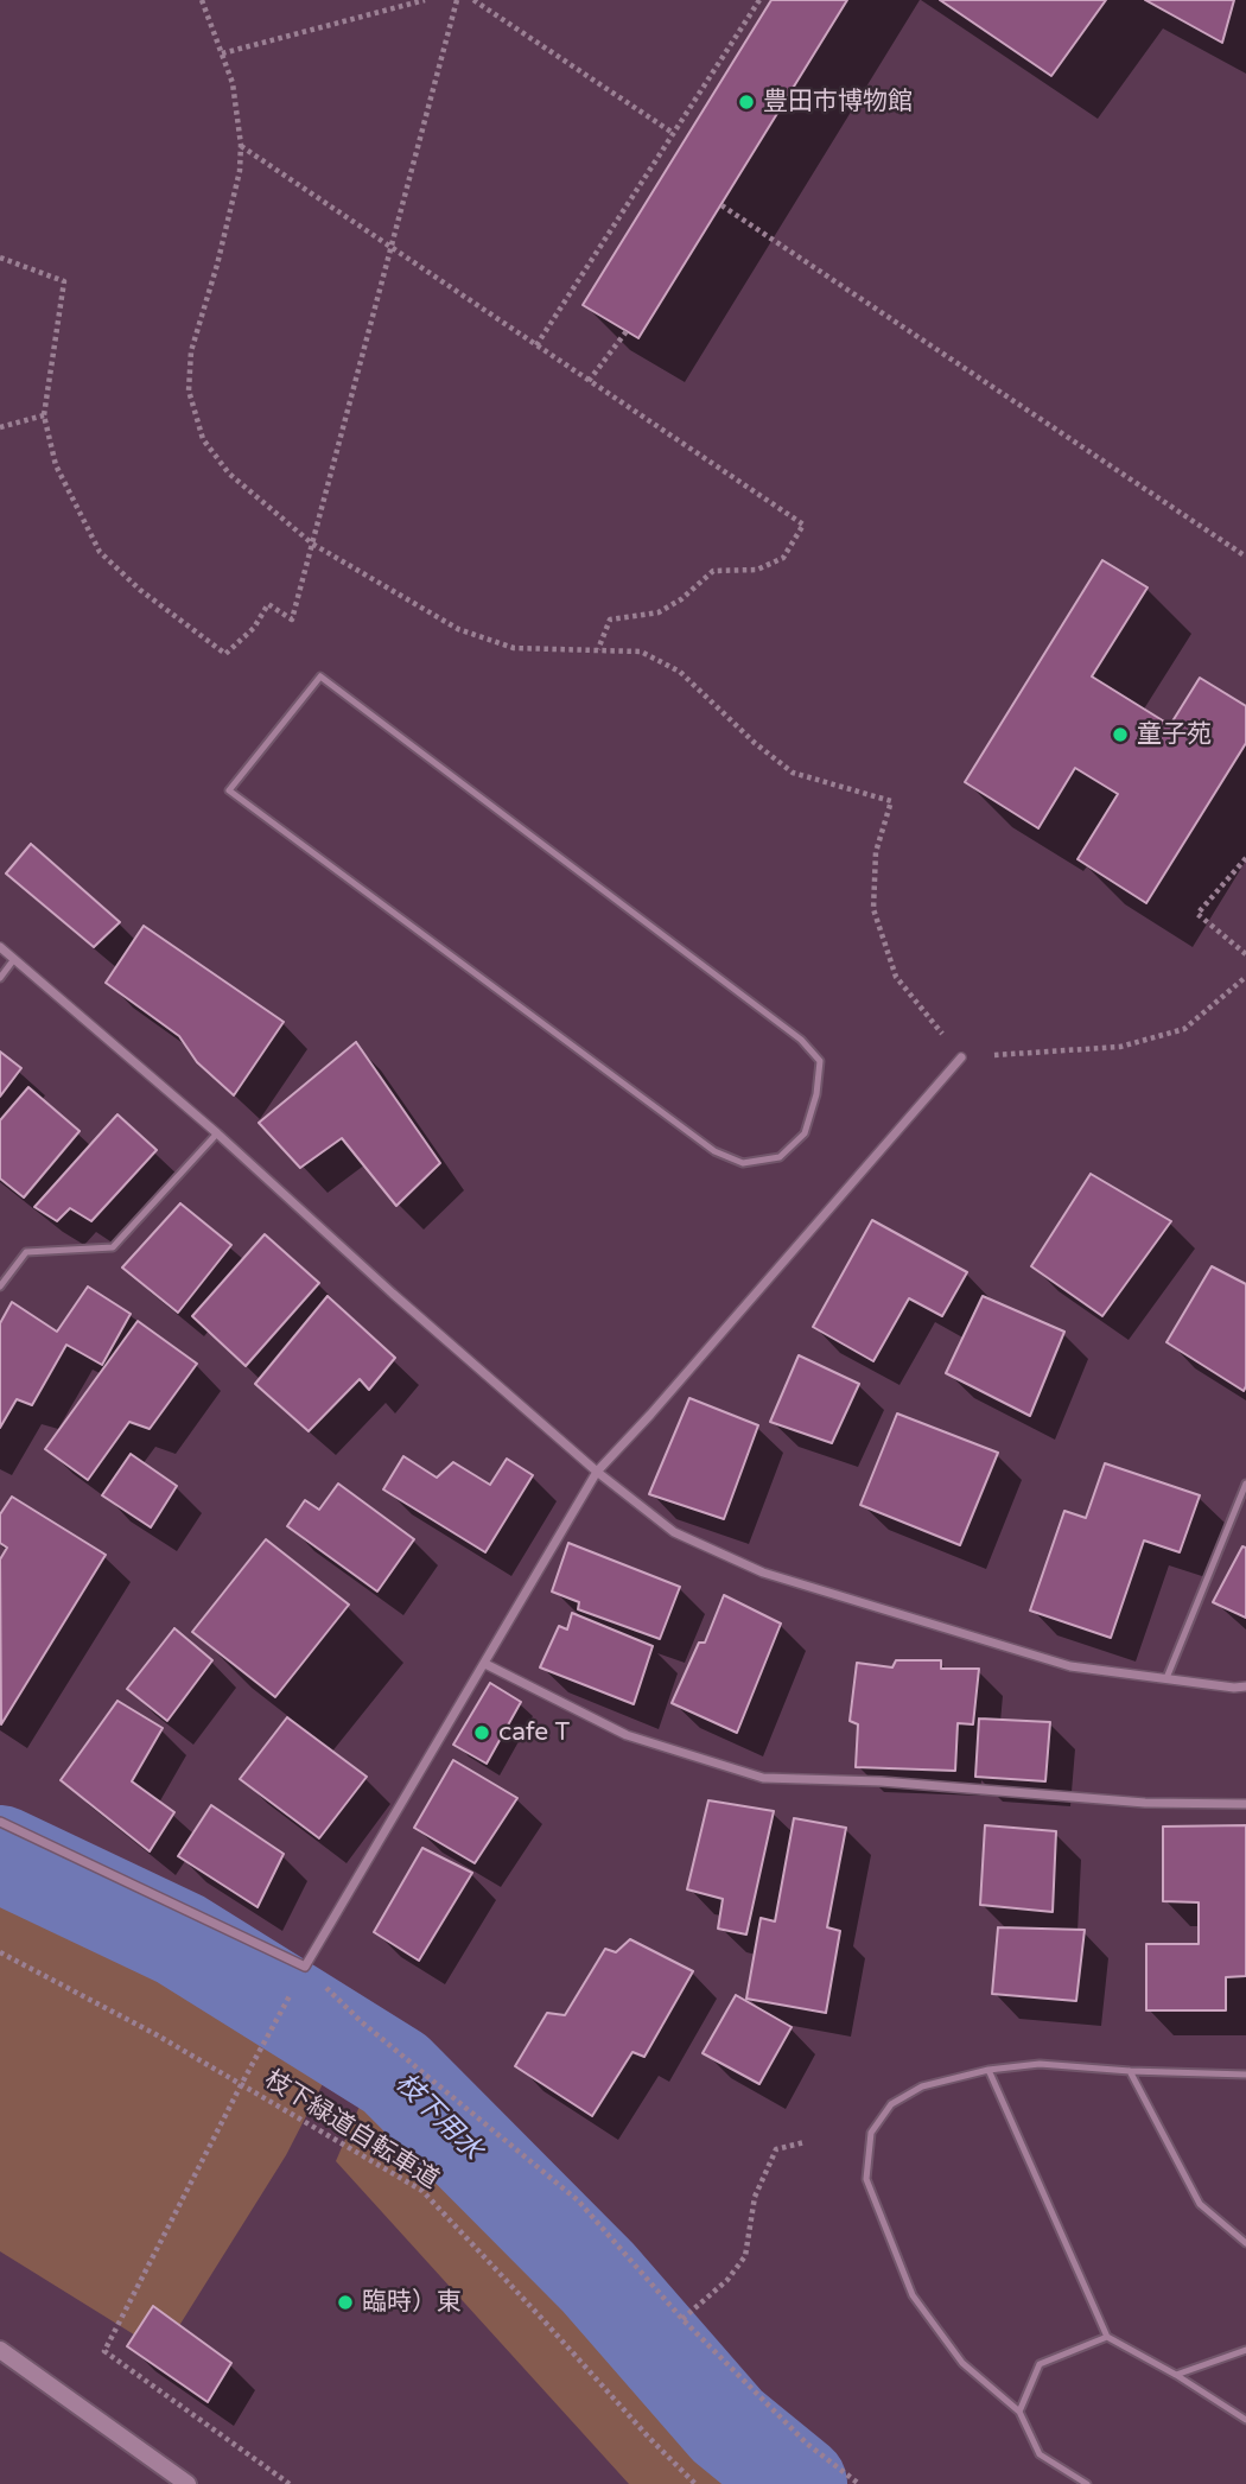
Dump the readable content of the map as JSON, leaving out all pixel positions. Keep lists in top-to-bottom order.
{
  "streets": {
    "path": ["枝下緑道自転車道"]
  },
  "water": ["枝下用水"],
  "places": [
    "豊田市博物館",
    "童子苑",
    "cafe T",
    "臨時）東"
  ]
}
